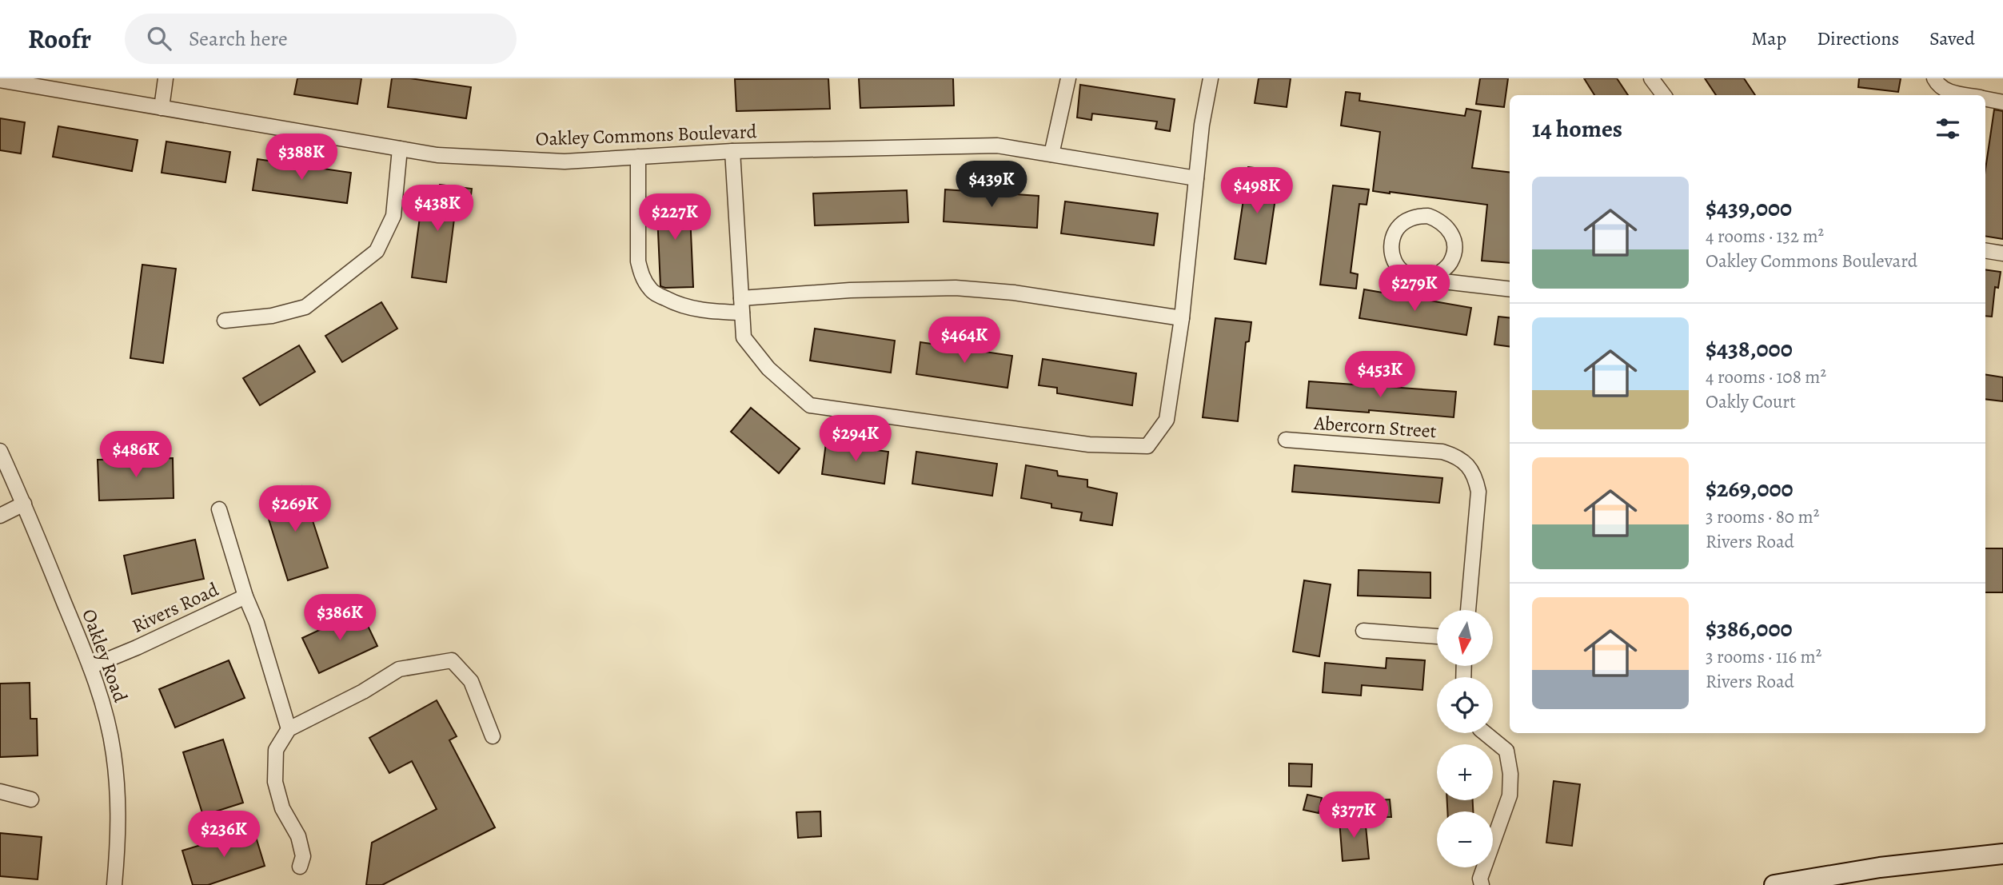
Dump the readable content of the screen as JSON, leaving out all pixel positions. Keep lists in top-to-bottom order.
{
  "streets": {
    "street": [
      "Oakley Commons Boulevard",
      "Abercorn Street",
      "Rivers Road",
      "Oakley Road"
    ]
  },
  "crossings": [
    ["Rivers Road", "Oakley Road"]
  ],
  "north": "bottom",
  "page": {
    "header": "Roofr",
    "search": "Search here",
    "nav": ["Map", "Directions", "Saved"],
    "heading": "14 homes",
    "price": [
      "$388K",
      "$439K",
      "$498K",
      "$438K",
      "$227K",
      "$279K",
      "$464K",
      "$453K",
      "$294K",
      "$486K",
      "$269K",
      "$386K",
      "$377K",
      "$236K"
    ],
    "list": [
      {
        "name": "$439,000",
        "note": "4 rooms · 132 m² · Oakley Commons Boulevard"
      },
      {
        "name": "$438,000",
        "note": "4 rooms · 108 m² · Oakly Court"
      },
      {
        "name": "$269,000",
        "note": "3 rooms · 80 m² · Rivers Road"
      },
      {
        "name": "$386,000",
        "note": "3 rooms · 116 m² · Rivers Road"
      }
    ],
    "map_buttons": ["+", "−"]
  }
}
